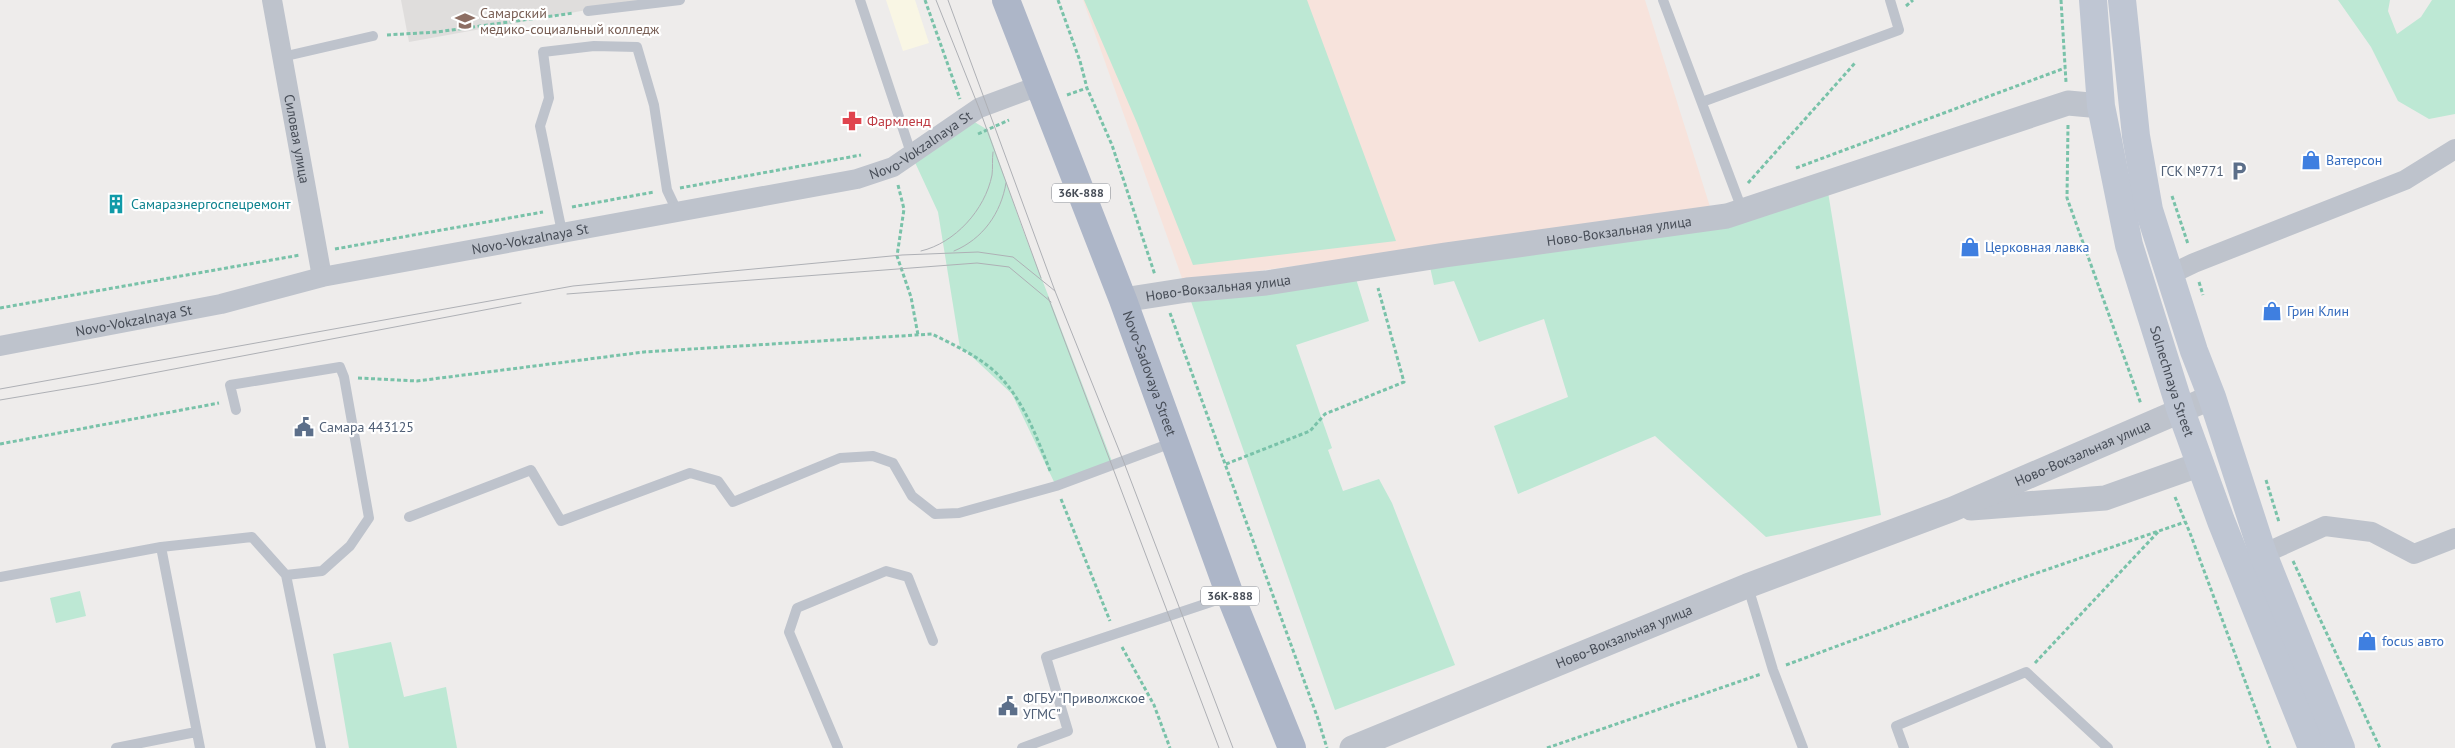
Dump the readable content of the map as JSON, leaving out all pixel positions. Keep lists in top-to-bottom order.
{
  "streets": {
    "main road": ["36К-888", "Novo-Sadovaya Street", "Solnechnaya Street"],
    "street": ["Силовая улица", "Novo-Vokzalnaya St", "Ново-Вокзальная улица"]
  },
  "crossings": [
    ["Силовая улица", "Novo-Vokzalnaya St"],
    ["Novo-Vokzalnaya St", "Novo-Sadovaya Street"],
    ["Ново-Вокзальная улица", "Novo-Sadovaya Street"],
    ["Ново-Вокзальная улица", "Solnechnaya Street"]
  ],
  "places": {
    "school or university": ["Самарский медико-социальный колледж"],
    "pharmacy": ["Фармленд"],
    "shop": [
      "Ватерсон",
      "Церковная лавка",
      "Грин Клин",
      "focus авто"
    ],
    "parking": ["ГСК №771"],
    "building": ["Самараэнергоспецремонт"],
    "public building": ["Самара 443125", "ФГБУ \"Приволжское УГМС\""]
  }
}
